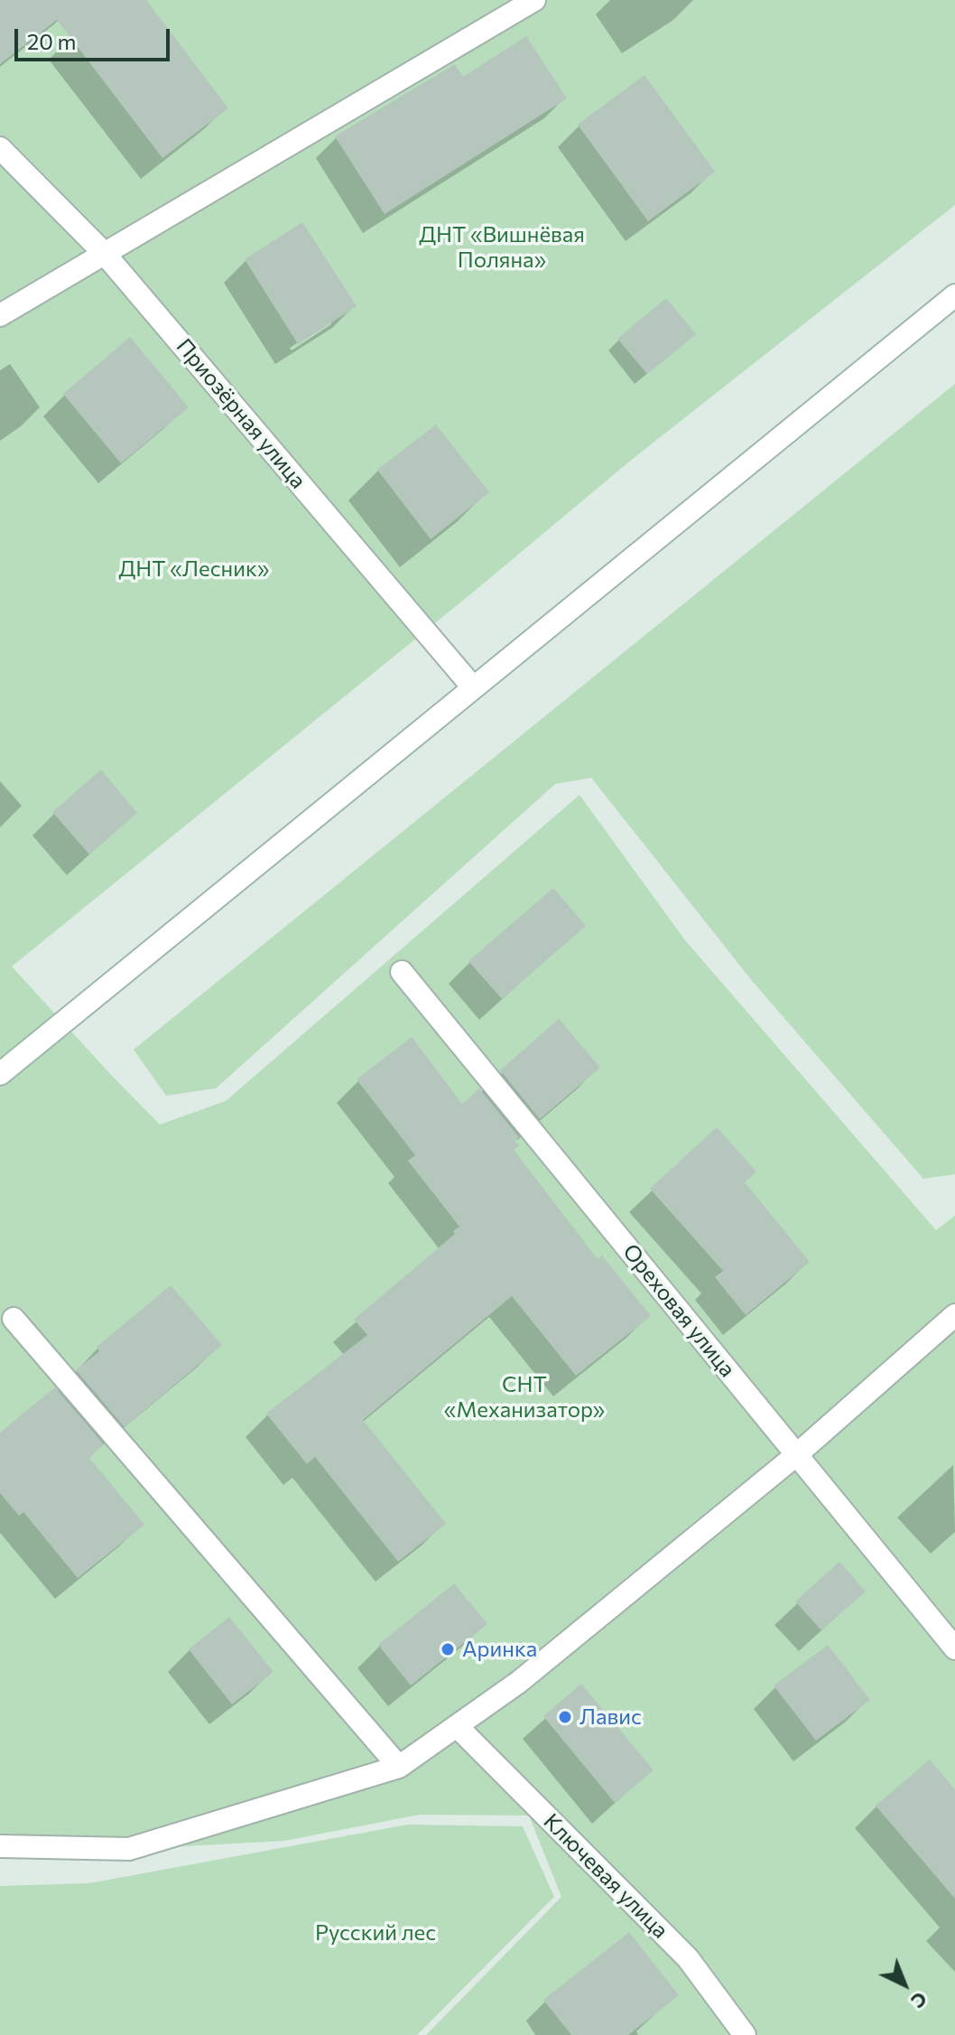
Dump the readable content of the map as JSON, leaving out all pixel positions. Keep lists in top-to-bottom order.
{
  "streets": {
    "street": ["Приозёрная улица", "Ореховая улица", "Ключевая улица"]
  },
  "parks": [
    "ДНТ «Вишнёвая Поляна»",
    "ДНТ «Лесник»",
    "СНТ «Механизатор»",
    "Русский лес"
  ],
  "places": ["Аринка", "Лавис"],
  "scale_bar": "20 m",
  "north": "bottom right"
}
